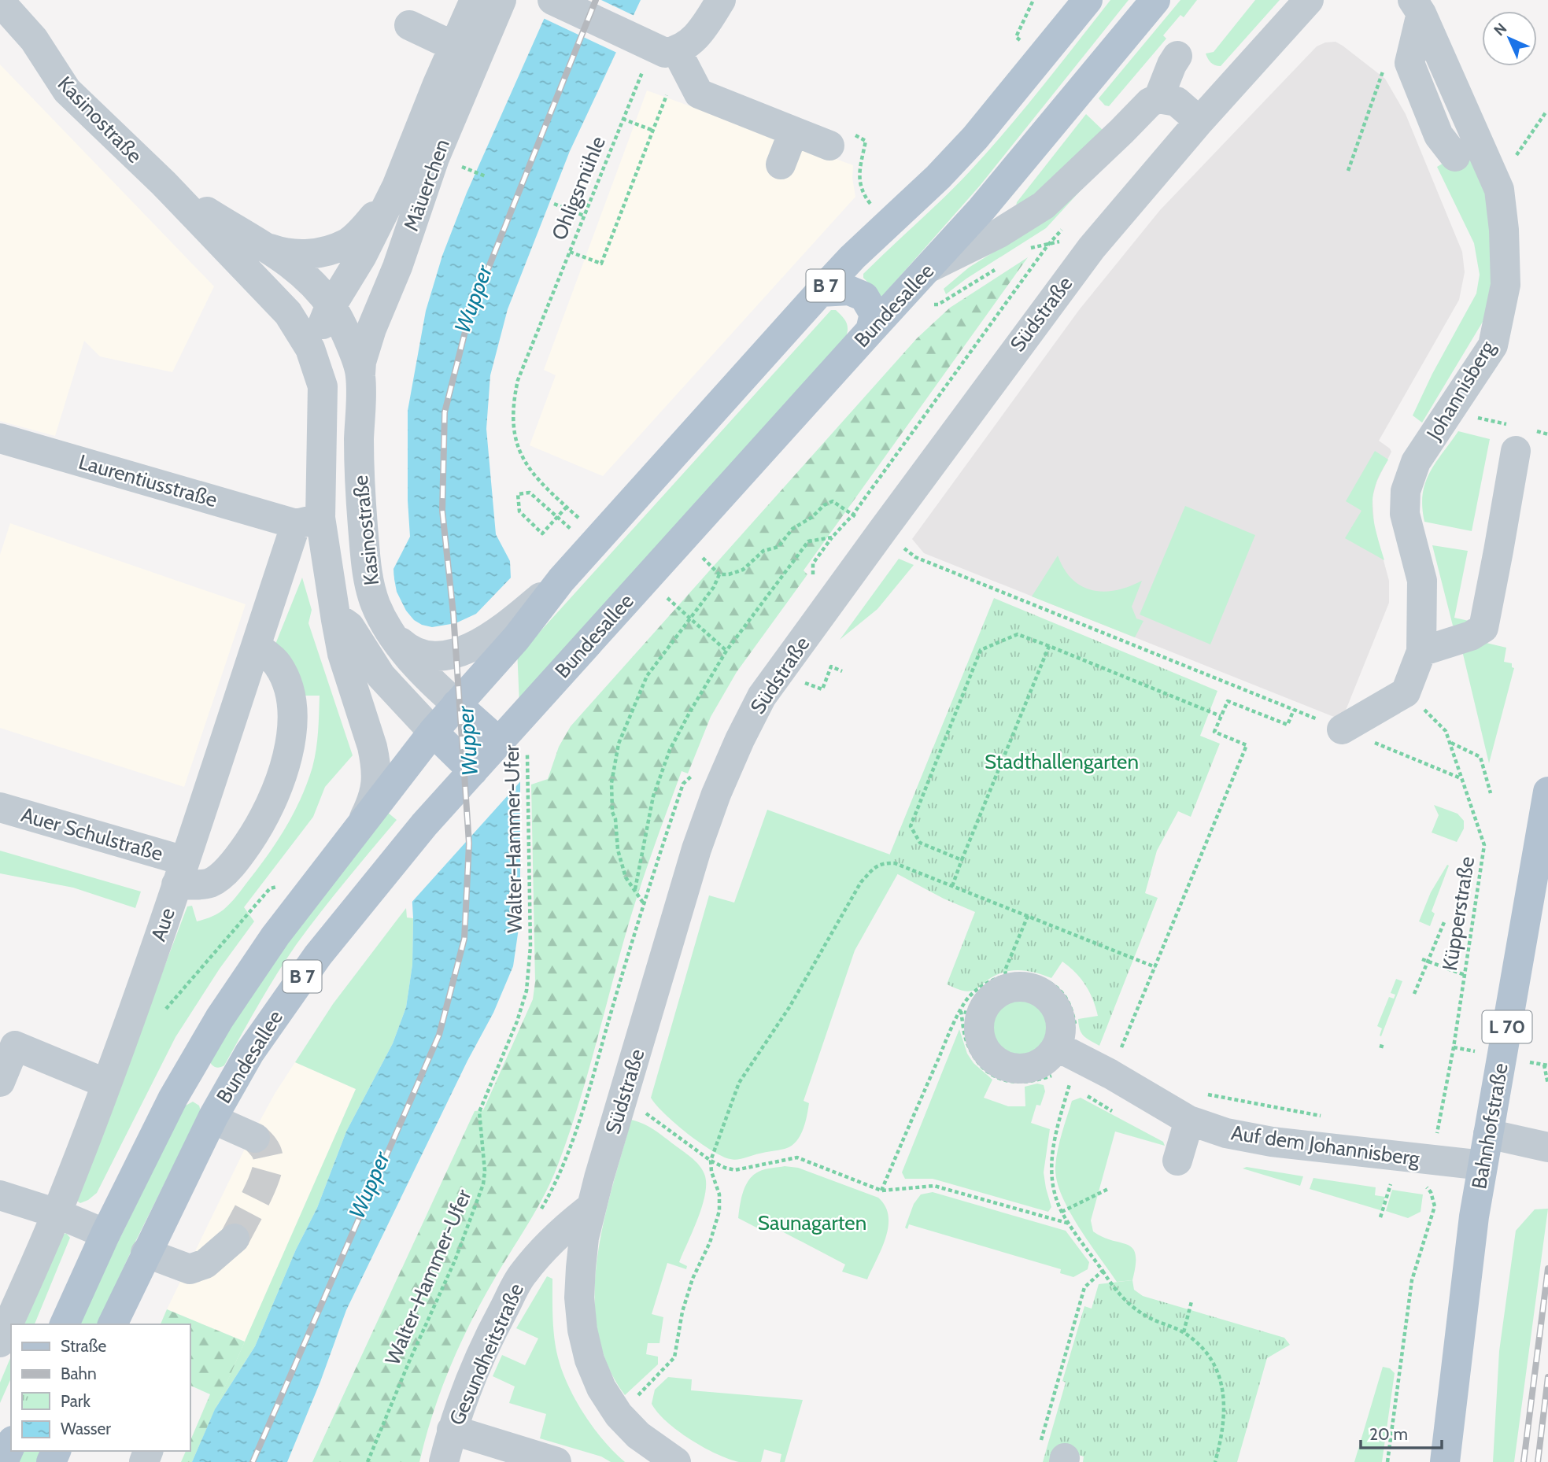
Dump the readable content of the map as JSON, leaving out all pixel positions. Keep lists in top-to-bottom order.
{
  "streets": {
    "main road": [
      "B 7",
      "Bundesallee",
      "L 70",
      "Bahnhofstraße"
    ],
    "street": [
      "Kasinostraße",
      "Mäuerchen",
      "Südstraße",
      "Johannisberg",
      "Laurentiusstraße",
      "Auer Schulstraße",
      "Aue",
      "Auf dem Johannisberg",
      "Gesundheitstraße"
    ],
    "path": ["Ohligsmühle", "Walter-Hammer-Ufer", "Küpperstraße"]
  },
  "crossings": [
    ["Kasinostraße", "Mäuerchen"],
    ["Kasinostraße", "B 7"],
    ["Kasinostraße", "Laurentiusstraße"],
    ["Kasinostraße", "Aue"],
    ["Südstraße", "Gesundheitstraße"],
    ["Johannisberg", "Küpperstraße"],
    ["Laurentiusstraße", "Aue"],
    ["Auer Schulstraße", "Aue"],
    ["Küpperstraße", "Auf dem Johannisberg"],
    ["Bahnhofstraße", "Auf dem Johannisberg"]
  ],
  "water": ["Wupper"],
  "parks": ["Stadthallengarten", "Saunagarten"],
  "legend": [
    "Straße",
    "Bahn",
    "Park",
    "Wasser"
  ],
  "scale_bar": "20 m",
  "north": "top left"
}
